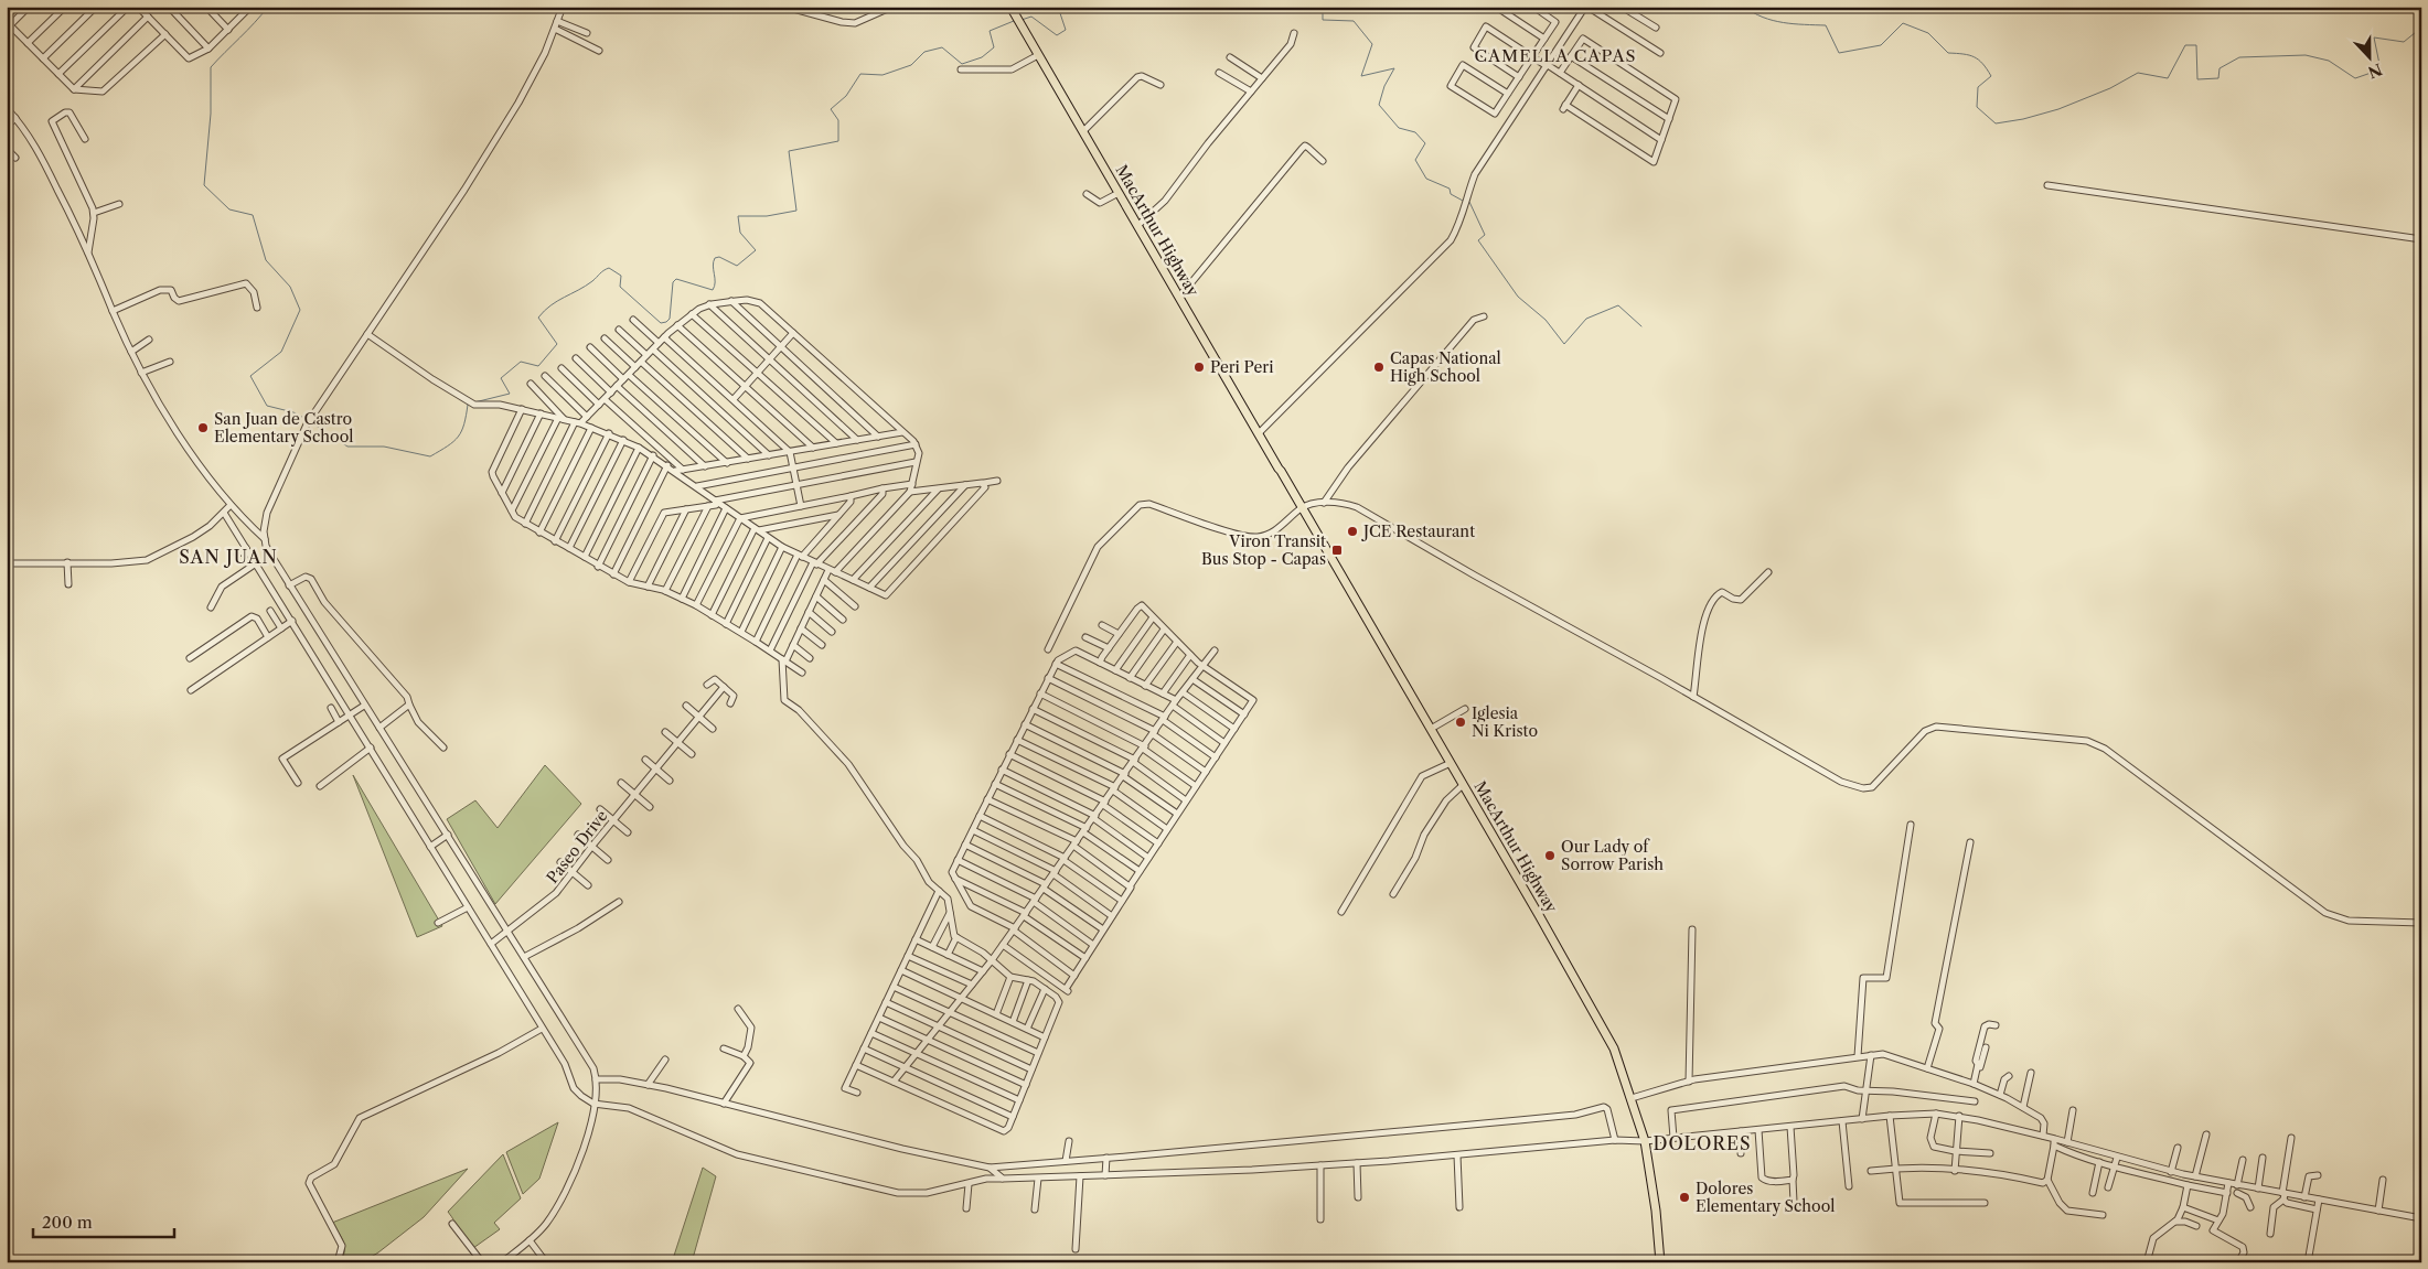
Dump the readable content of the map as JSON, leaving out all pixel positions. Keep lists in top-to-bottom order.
{
  "streets": {
    "highway": ["MacArthur Highway"],
    "street": ["Paseo Drive"]
  },
  "districts": ["CAMELLA CAPAS", "SAN JUAN", "DOLORES"],
  "places": {
    "other": [
      "Peri Peri",
      "Capas National High School",
      "San Juan de Castro Elementary School",
      "JCE Restaurant",
      "Iglesia Ni Kristo",
      "Our Lady of Sorrow Parish",
      "Dolores Elementary School"
    ],
    "transit": ["Viron Transit Bus Stop - Capas"]
  },
  "scale_bar": "200 m",
  "north": "bottom"
}
